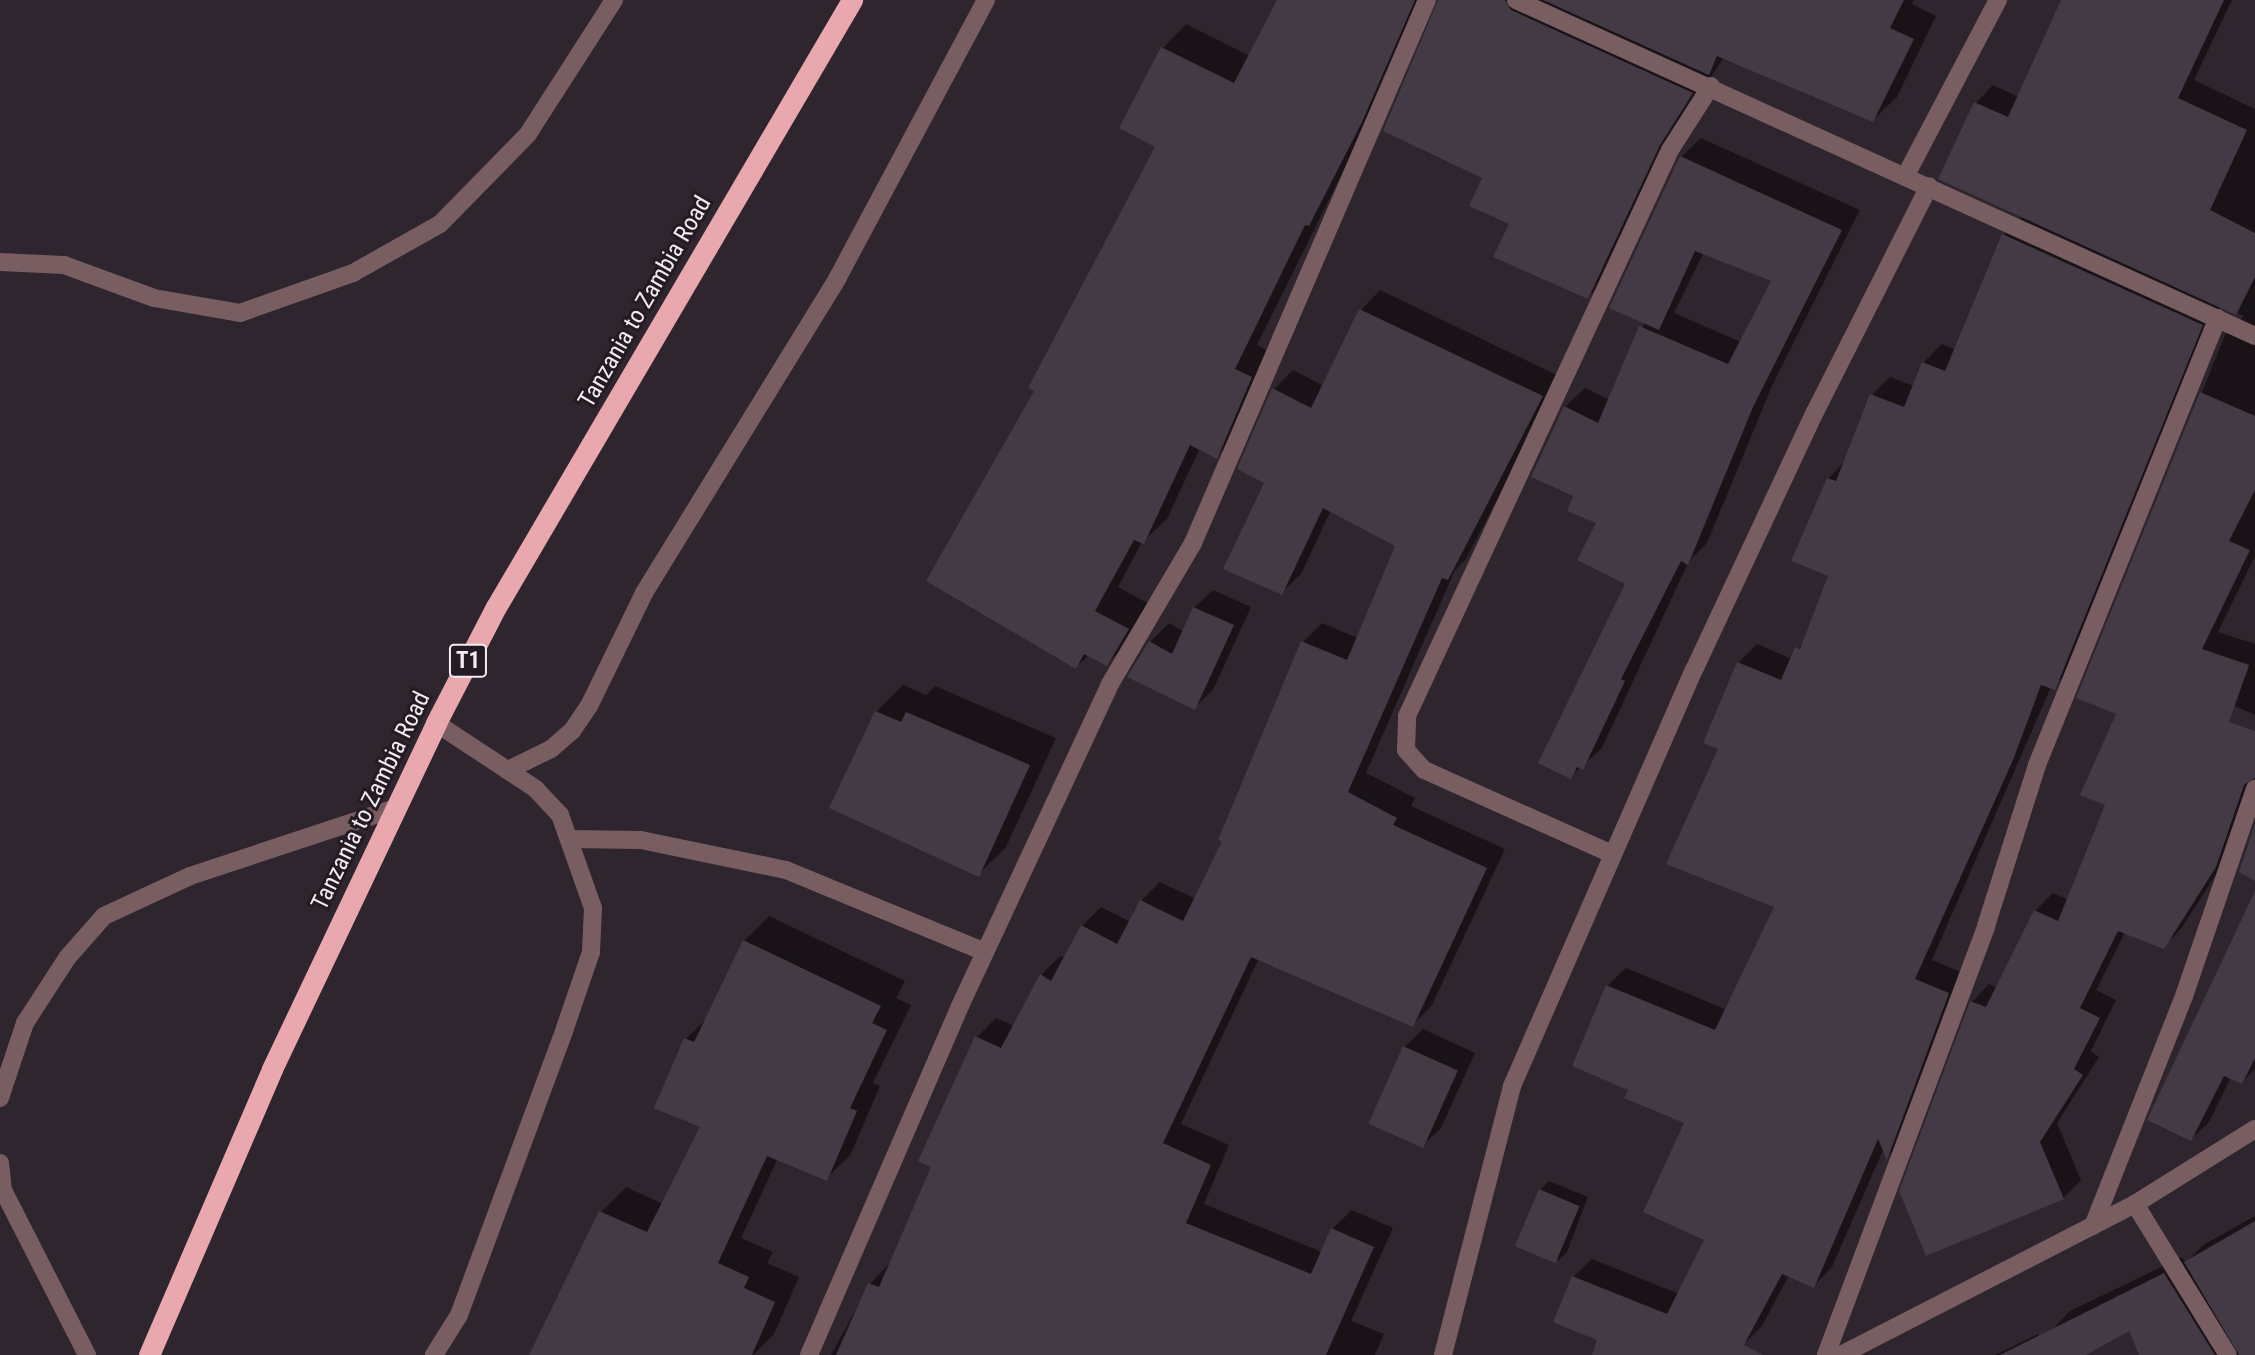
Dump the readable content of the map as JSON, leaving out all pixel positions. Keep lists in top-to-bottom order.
{
  "streets": {
    "highway": ["Tanzania to Zambia Road", "T1"]
  }
}
